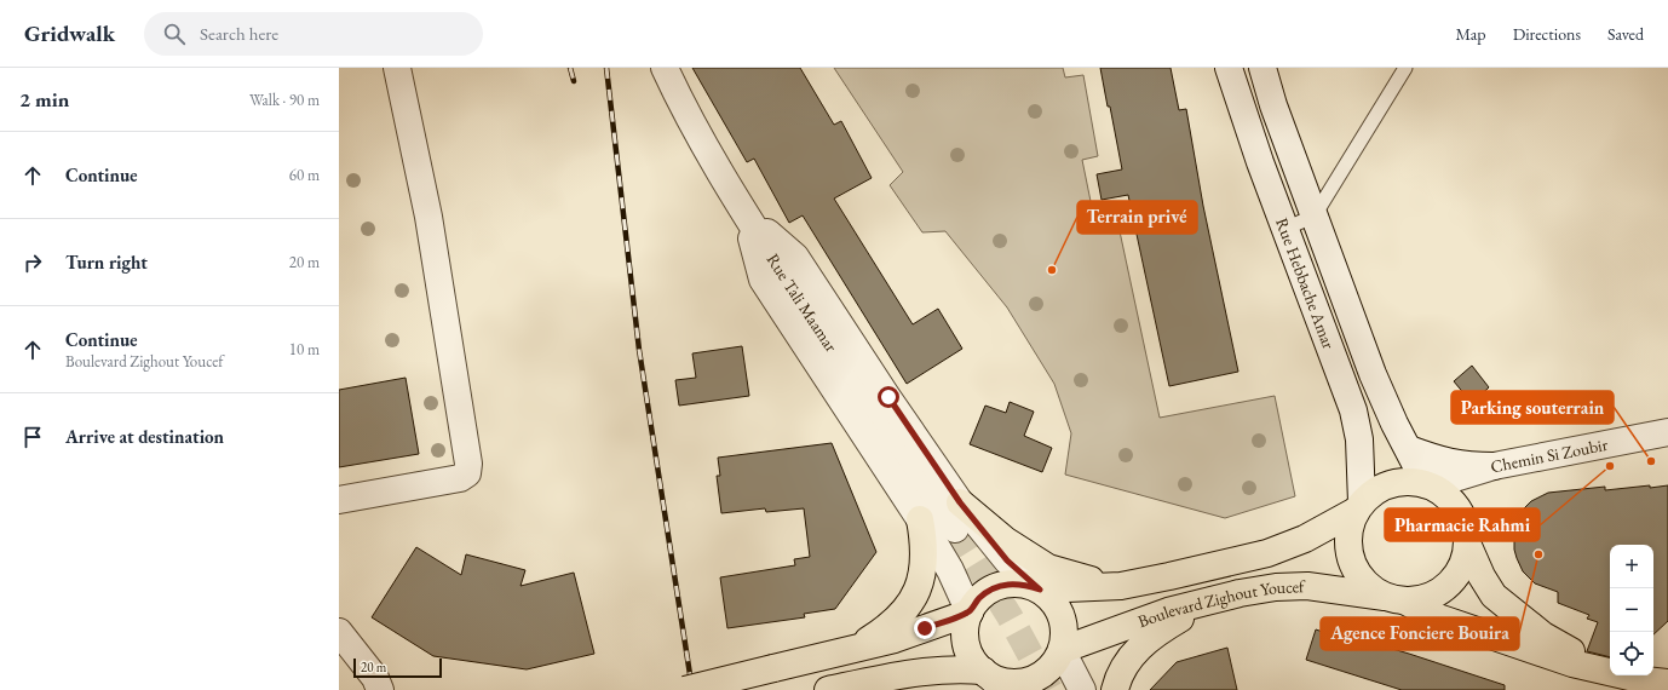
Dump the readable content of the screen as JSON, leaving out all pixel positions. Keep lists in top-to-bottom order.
{
  "streets": {
    "main road": ["Boulevard Zighout Youcef"],
    "street": ["Rue Hebbache Amar", "Rue Tali Maamar", "Chemin Si Zoubir"]
  },
  "crossings": [
    ["Rue Hebbache Amar", "Chemin Si Zoubir"],
    ["Rue Hebbache Amar", "Boulevard Zighout Youcef"],
    ["Chemin Si Zoubir", "Boulevard Zighout Youcef"]
  ],
  "places": [
    "Terrain privé",
    "Parking souterrain",
    "Pharmacie Rahmi",
    "Agence Fonciere Bouira"
  ],
  "scale_bar": "20 m",
  "page": {
    "header": "Gridwalk",
    "search": "Search here",
    "nav": ["Map", "Directions", "Saved"],
    "heading": ["2 min", "Walk · 90 m"],
    "list": [
      ["Continue", "60 m"],
      ["Turn right", "20 m"],
      ["Continue", "Boulevard Zighout Youcef", "10 m"],
      "Arrive at destination"
    ],
    "map_buttons": ["+", "−"],
    "scale": "20 m"
  }
}
